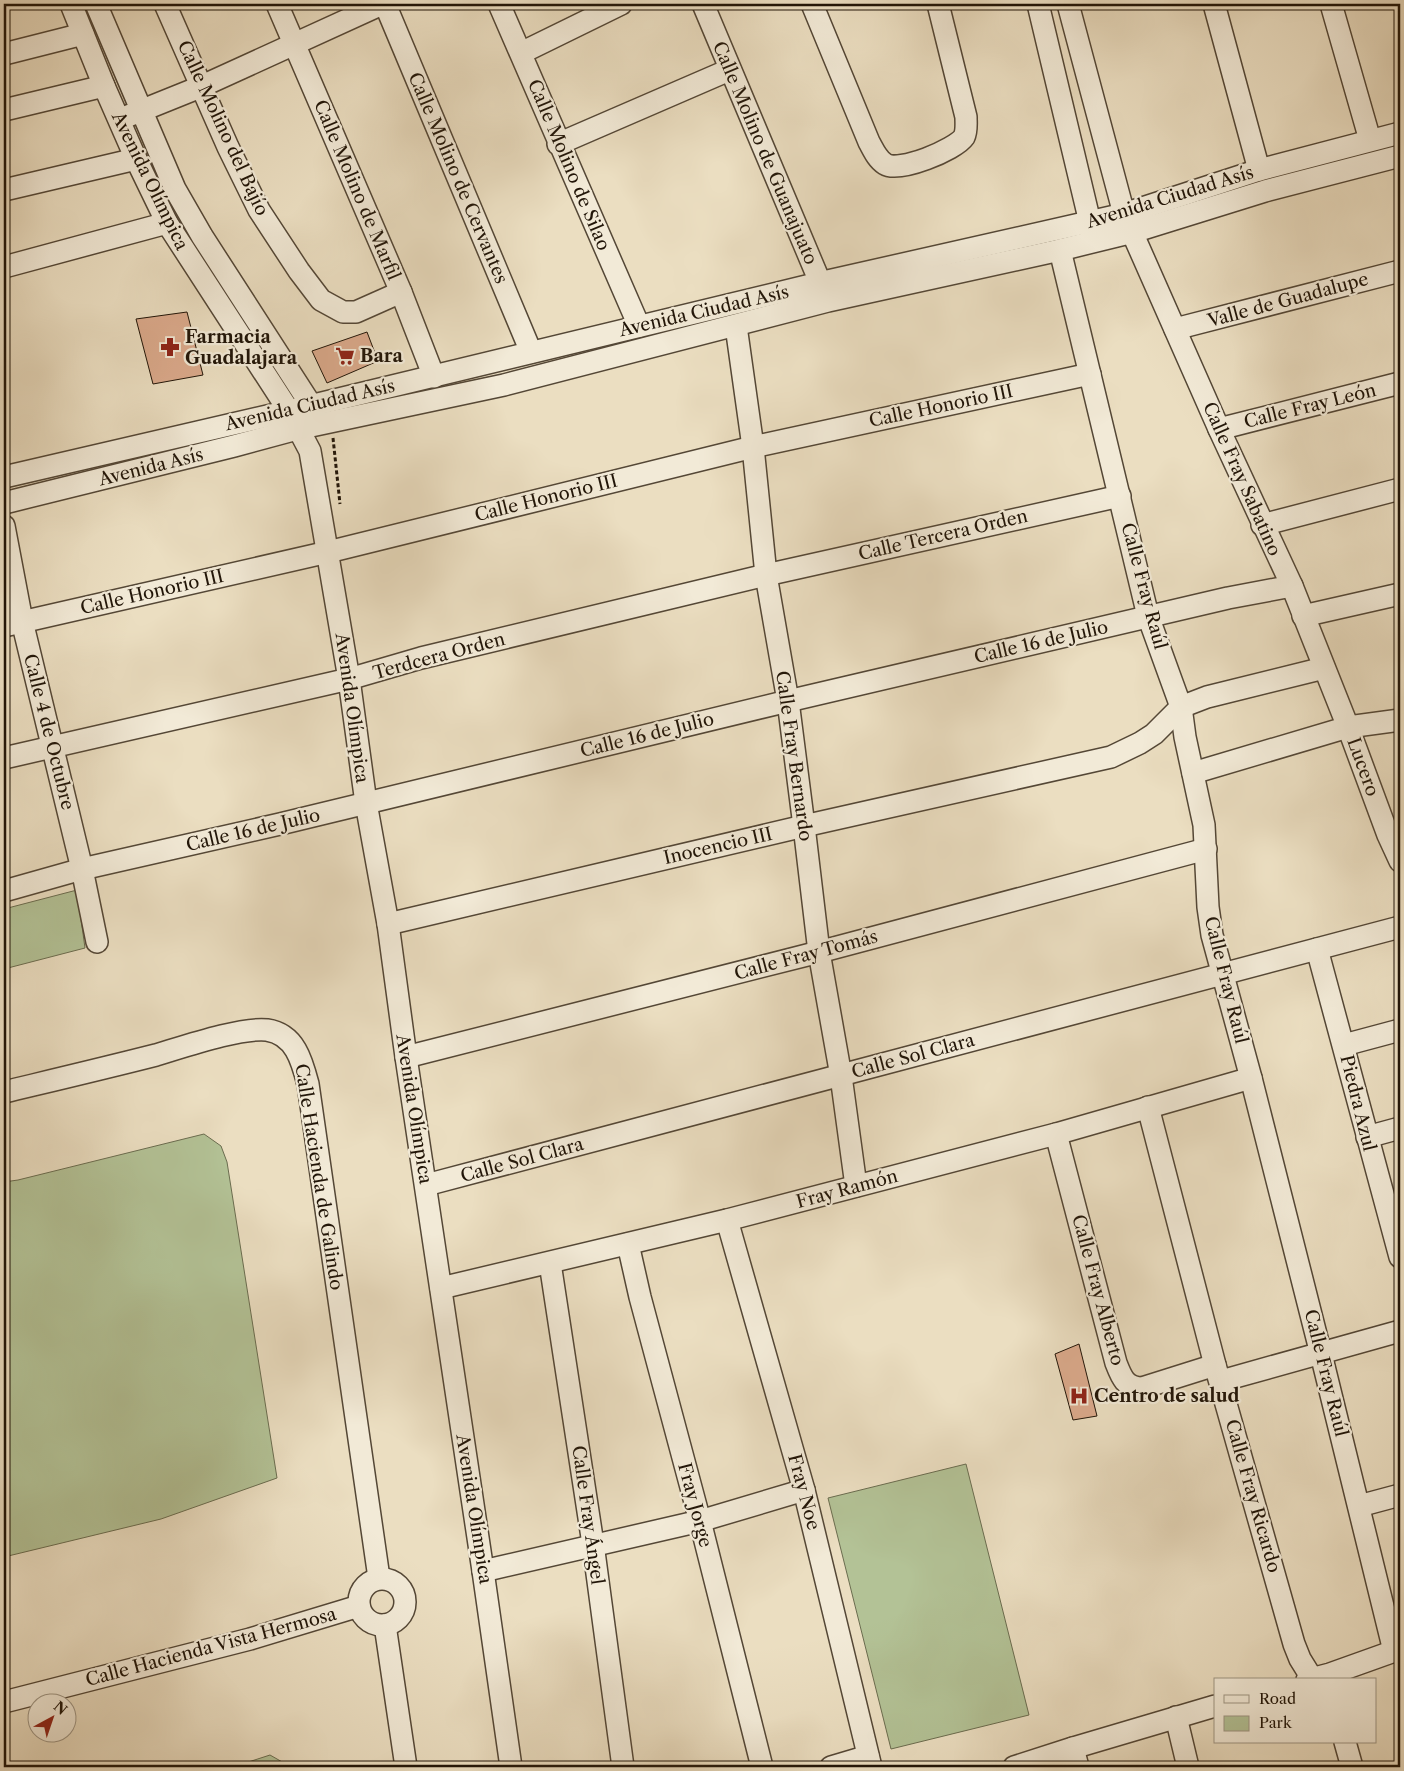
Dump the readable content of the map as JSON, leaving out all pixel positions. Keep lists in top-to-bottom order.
{
  "streets": {
    "street": [
      "Calle Molino del Bajío",
      "Calle Molino de Guanajuato",
      "Calle Molino de Silao",
      "Calle Molino de Cervantes",
      "Avenida Olímpica",
      "Calle Molino de Marfil",
      "Avenida Ciudad Asís",
      "Valle de Guadalupe",
      "Calle Honorio III",
      "Calle Fray León",
      "Avenida Asís",
      "Calle Fray Sabatino",
      "Calle Tercera Orden",
      "Calle Fray Raúl",
      "Calle 16 de Julio",
      "Terdcera Orden",
      "Calle 4 de Octubre",
      "Calle Fray Bernardo",
      "Lucero",
      "Inocencio III",
      "Calle Fray Tomás",
      "Calle Sol Clara",
      "Piedra Azul",
      "Calle Hacienda de Galindo",
      "Fray Ramón",
      "Calle Fray Alberto",
      "Fray Noe",
      "Calle Fray Ricardo",
      "Fray Jorge",
      "Calle Fray Ángel",
      "Calle Hacienda Vista Hermosa"
    ]
  },
  "crossings": [
    ["Calle Molino del Bajío", "Calle Molino de Marfil"],
    ["Calle Molino de Guanajuato", "Avenida Ciudad Asís"],
    ["Calle Molino de Silao", "Avenida Ciudad Asís"],
    ["Calle Molino de Cervantes", "Avenida Ciudad Asís"],
    ["Avenida Olímpica", "Avenida Ciudad Asís"],
    ["Avenida Olímpica", "Calle Honorio III"],
    ["Avenida Olímpica", "Avenida Asís"],
    ["Avenida Olímpica", "Calle 16 de Julio"],
    ["Avenida Olímpica", "Terdcera Orden"],
    ["Avenida Olímpica", "Inocencio III"],
    ["Avenida Olímpica", "Calle Fray Tomás"],
    ["Avenida Olímpica", "Calle Sol Clara"],
    ["Avenida Olímpica", "Fray Ramón"],
    ["Calle Molino de Marfil", "Avenida Ciudad Asís"],
    ["Avenida Ciudad Asís", "Avenida Asís"],
    ["Avenida Ciudad Asís", "Calle Fray Sabatino"],
    ["Avenida Ciudad Asís", "Calle Fray Raúl"],
    ["Avenida Ciudad Asís", "Calle Fray Bernardo"],
    ["Valle de Guadalupe", "Calle Fray Sabatino"],
    ["Calle Honorio III", "Calle Fray Raúl"],
    ["Calle Honorio III", "Calle 4 de Octubre"],
    ["Calle Honorio III", "Calle Fray Bernardo"],
    ["Calle Fray León", "Calle Fray Sabatino"],
    ["Calle Fray Sabatino", "Calle 16 de Julio"],
    ["Calle Fray Sabatino", "Lucero"],
    ["Calle Tercera Orden", "Calle Fray Raúl"],
    ["Calle Tercera Orden", "Terdcera Orden"],
    ["Calle Tercera Orden", "Calle Fray Bernardo"],
    ["Calle Fray Raúl", "Calle 16 de Julio"],
    ["Calle Fray Raúl", "Inocencio III"],
    ["Calle Fray Raúl", "Calle Fray Tomás"],
    ["Calle Fray Raúl", "Calle Sol Clara"],
    ["Calle Fray Raúl", "Fray Ramón"],
    ["Calle Fray Raúl", "Calle Fray Alberto"],
    ["Calle 16 de Julio", "Calle 4 de Octubre"],
    ["Calle 16 de Julio", "Calle Fray Bernardo"],
    ["Terdcera Orden", "Calle 4 de Octubre"],
    ["Terdcera Orden", "Calle Fray Bernardo"],
    ["Calle Fray Bernardo", "Inocencio III"],
    ["Calle Fray Bernardo", "Calle Fray Tomás"],
    ["Calle Fray Bernardo", "Calle Sol Clara"],
    ["Calle Fray Bernardo", "Fray Ramón"],
    ["Calle Sol Clara", "Piedra Azul"],
    ["Calle Hacienda de Galindo", "Calle Hacienda Vista Hermosa"],
    ["Fray Ramón", "Calle Fray Alberto"],
    ["Fray Ramón", "Fray Noe"],
    ["Fray Ramón", "Calle Fray Ricardo"],
    ["Fray Ramón", "Fray Jorge"],
    ["Fray Ramón", "Calle Fray Ángel"],
    ["Calle Fray Alberto", "Calle Fray Ricardo"]
  ],
  "places": {
    "pharmacy": ["Farmacia Guadalajara"],
    "supermarket": ["Bara"],
    "hospital": ["Centro de salud"]
  },
  "legend": ["Road", "Park"],
  "north": "top right"
}
